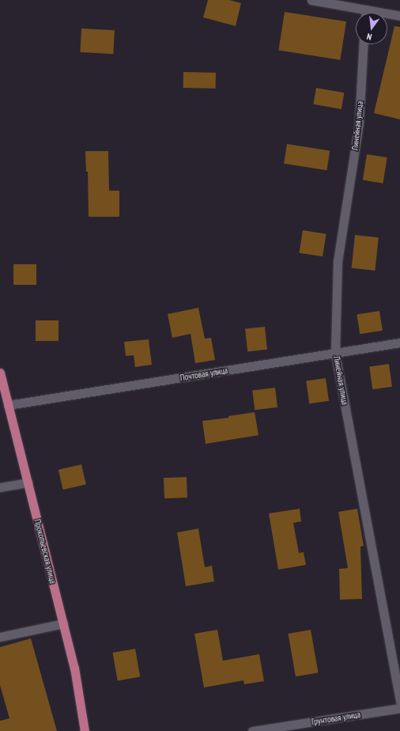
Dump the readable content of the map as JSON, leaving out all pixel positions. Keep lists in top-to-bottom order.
{
  "streets": {
    "main road": ["Прокопьевская улица"],
    "street": ["Линейная улица", "Почтовая улица", "Грунтовая улица"]
  },
  "crossings": [
    ["Линейная улица", "Почтовая улица"],
    ["Почтовая улица", "Прокопьевская улица"]
  ],
  "north": "bottom"
}
